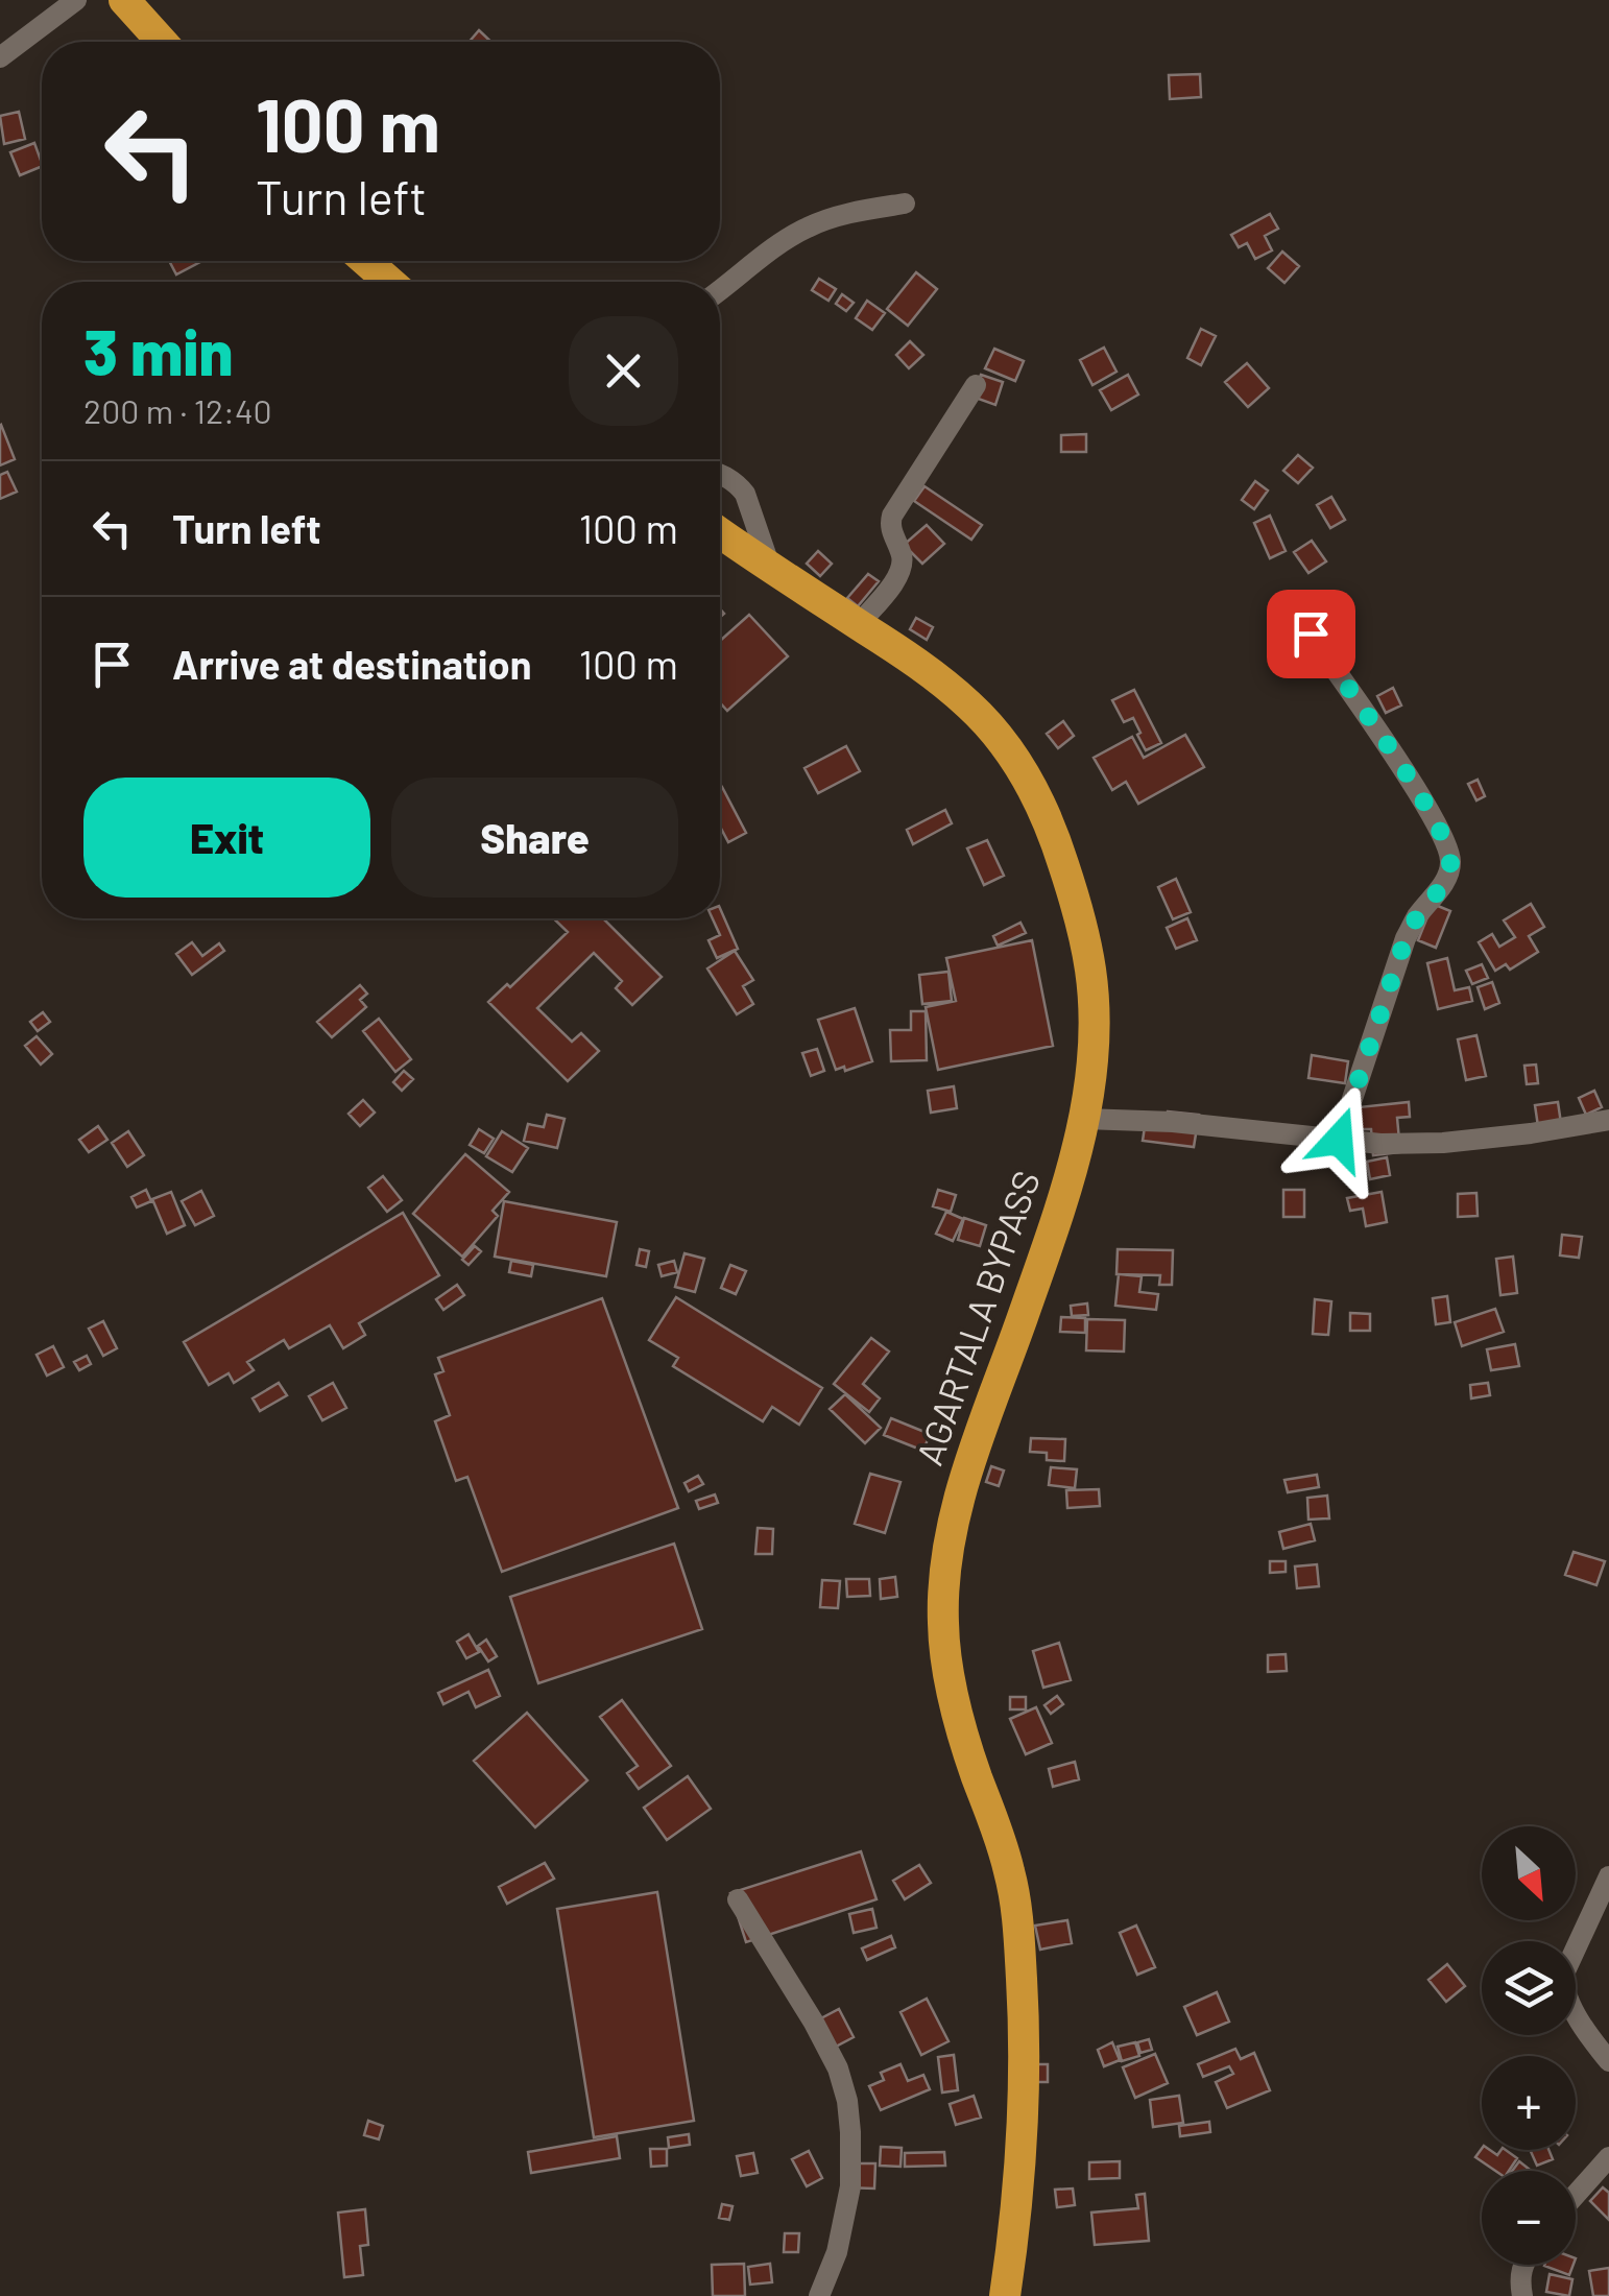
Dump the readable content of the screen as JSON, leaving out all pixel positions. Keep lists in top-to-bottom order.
{
  "streets": {
    "highway": ["AGARTALA BYPASS"]
  },
  "north": "bottom right",
  "page": {
    "turn": ["100 m", "Turn left"],
    "heading": ["3 min", "200 m · 12:40"],
    "list": [
      {
        "name": "Turn left",
        "value": "100 m"
      },
      {
        "name": "Arrive at destination",
        "value": "100 m"
      }
    ],
    "buttons": ["Exit", "Share"],
    "map_buttons": ["+", "−"]
  }
}
